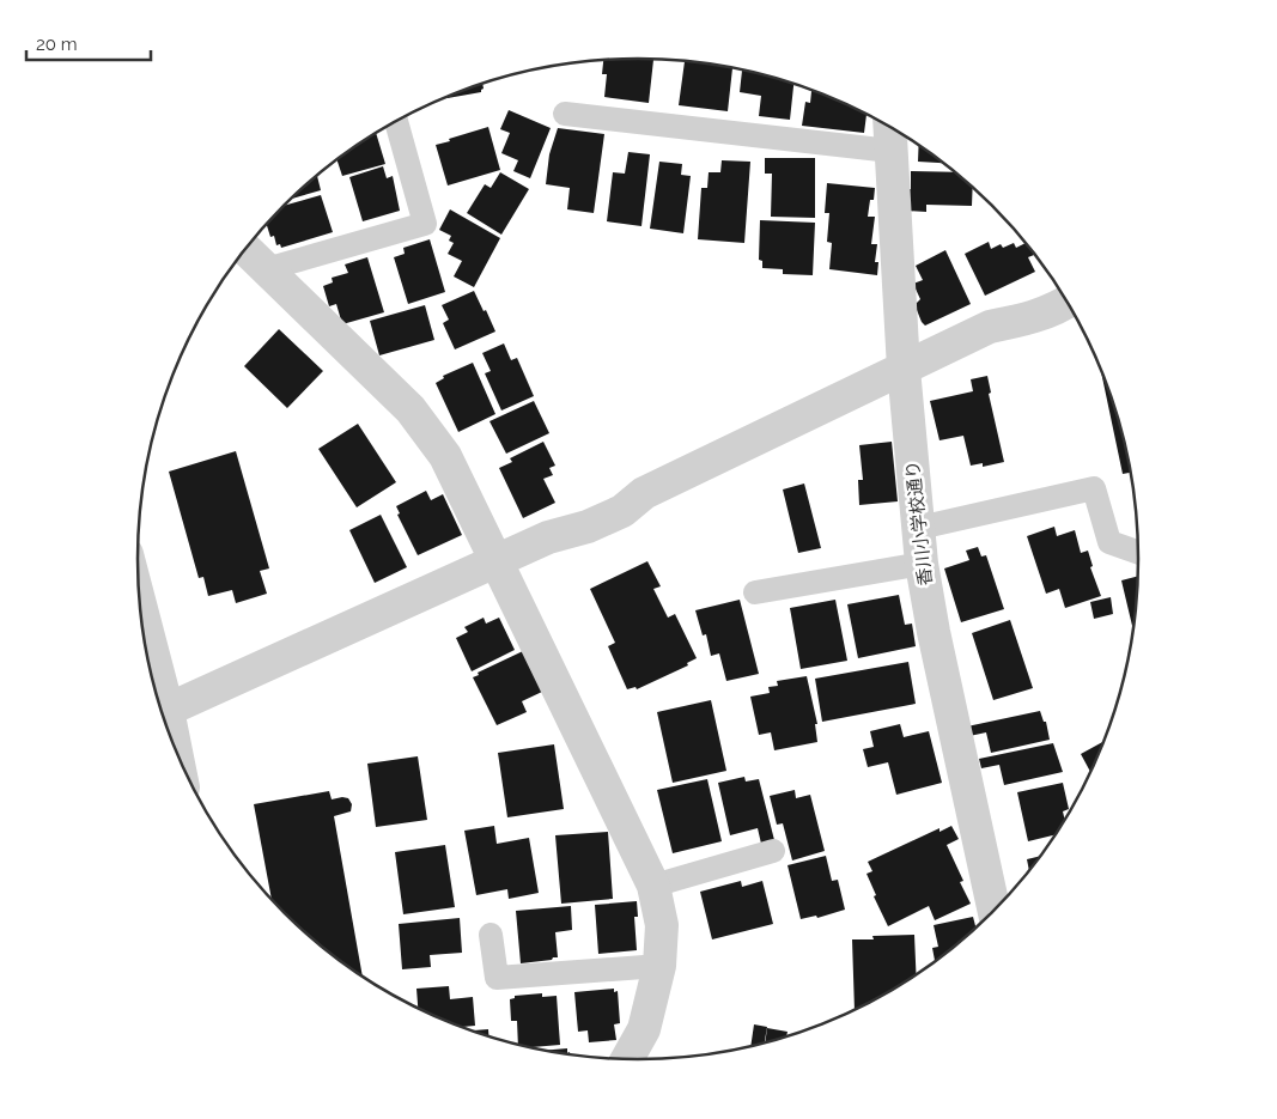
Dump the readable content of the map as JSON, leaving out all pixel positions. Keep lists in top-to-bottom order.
{
  "streets": {
    "street": ["香川小学校通り"]
  },
  "scale_bar": "20 m"
}
